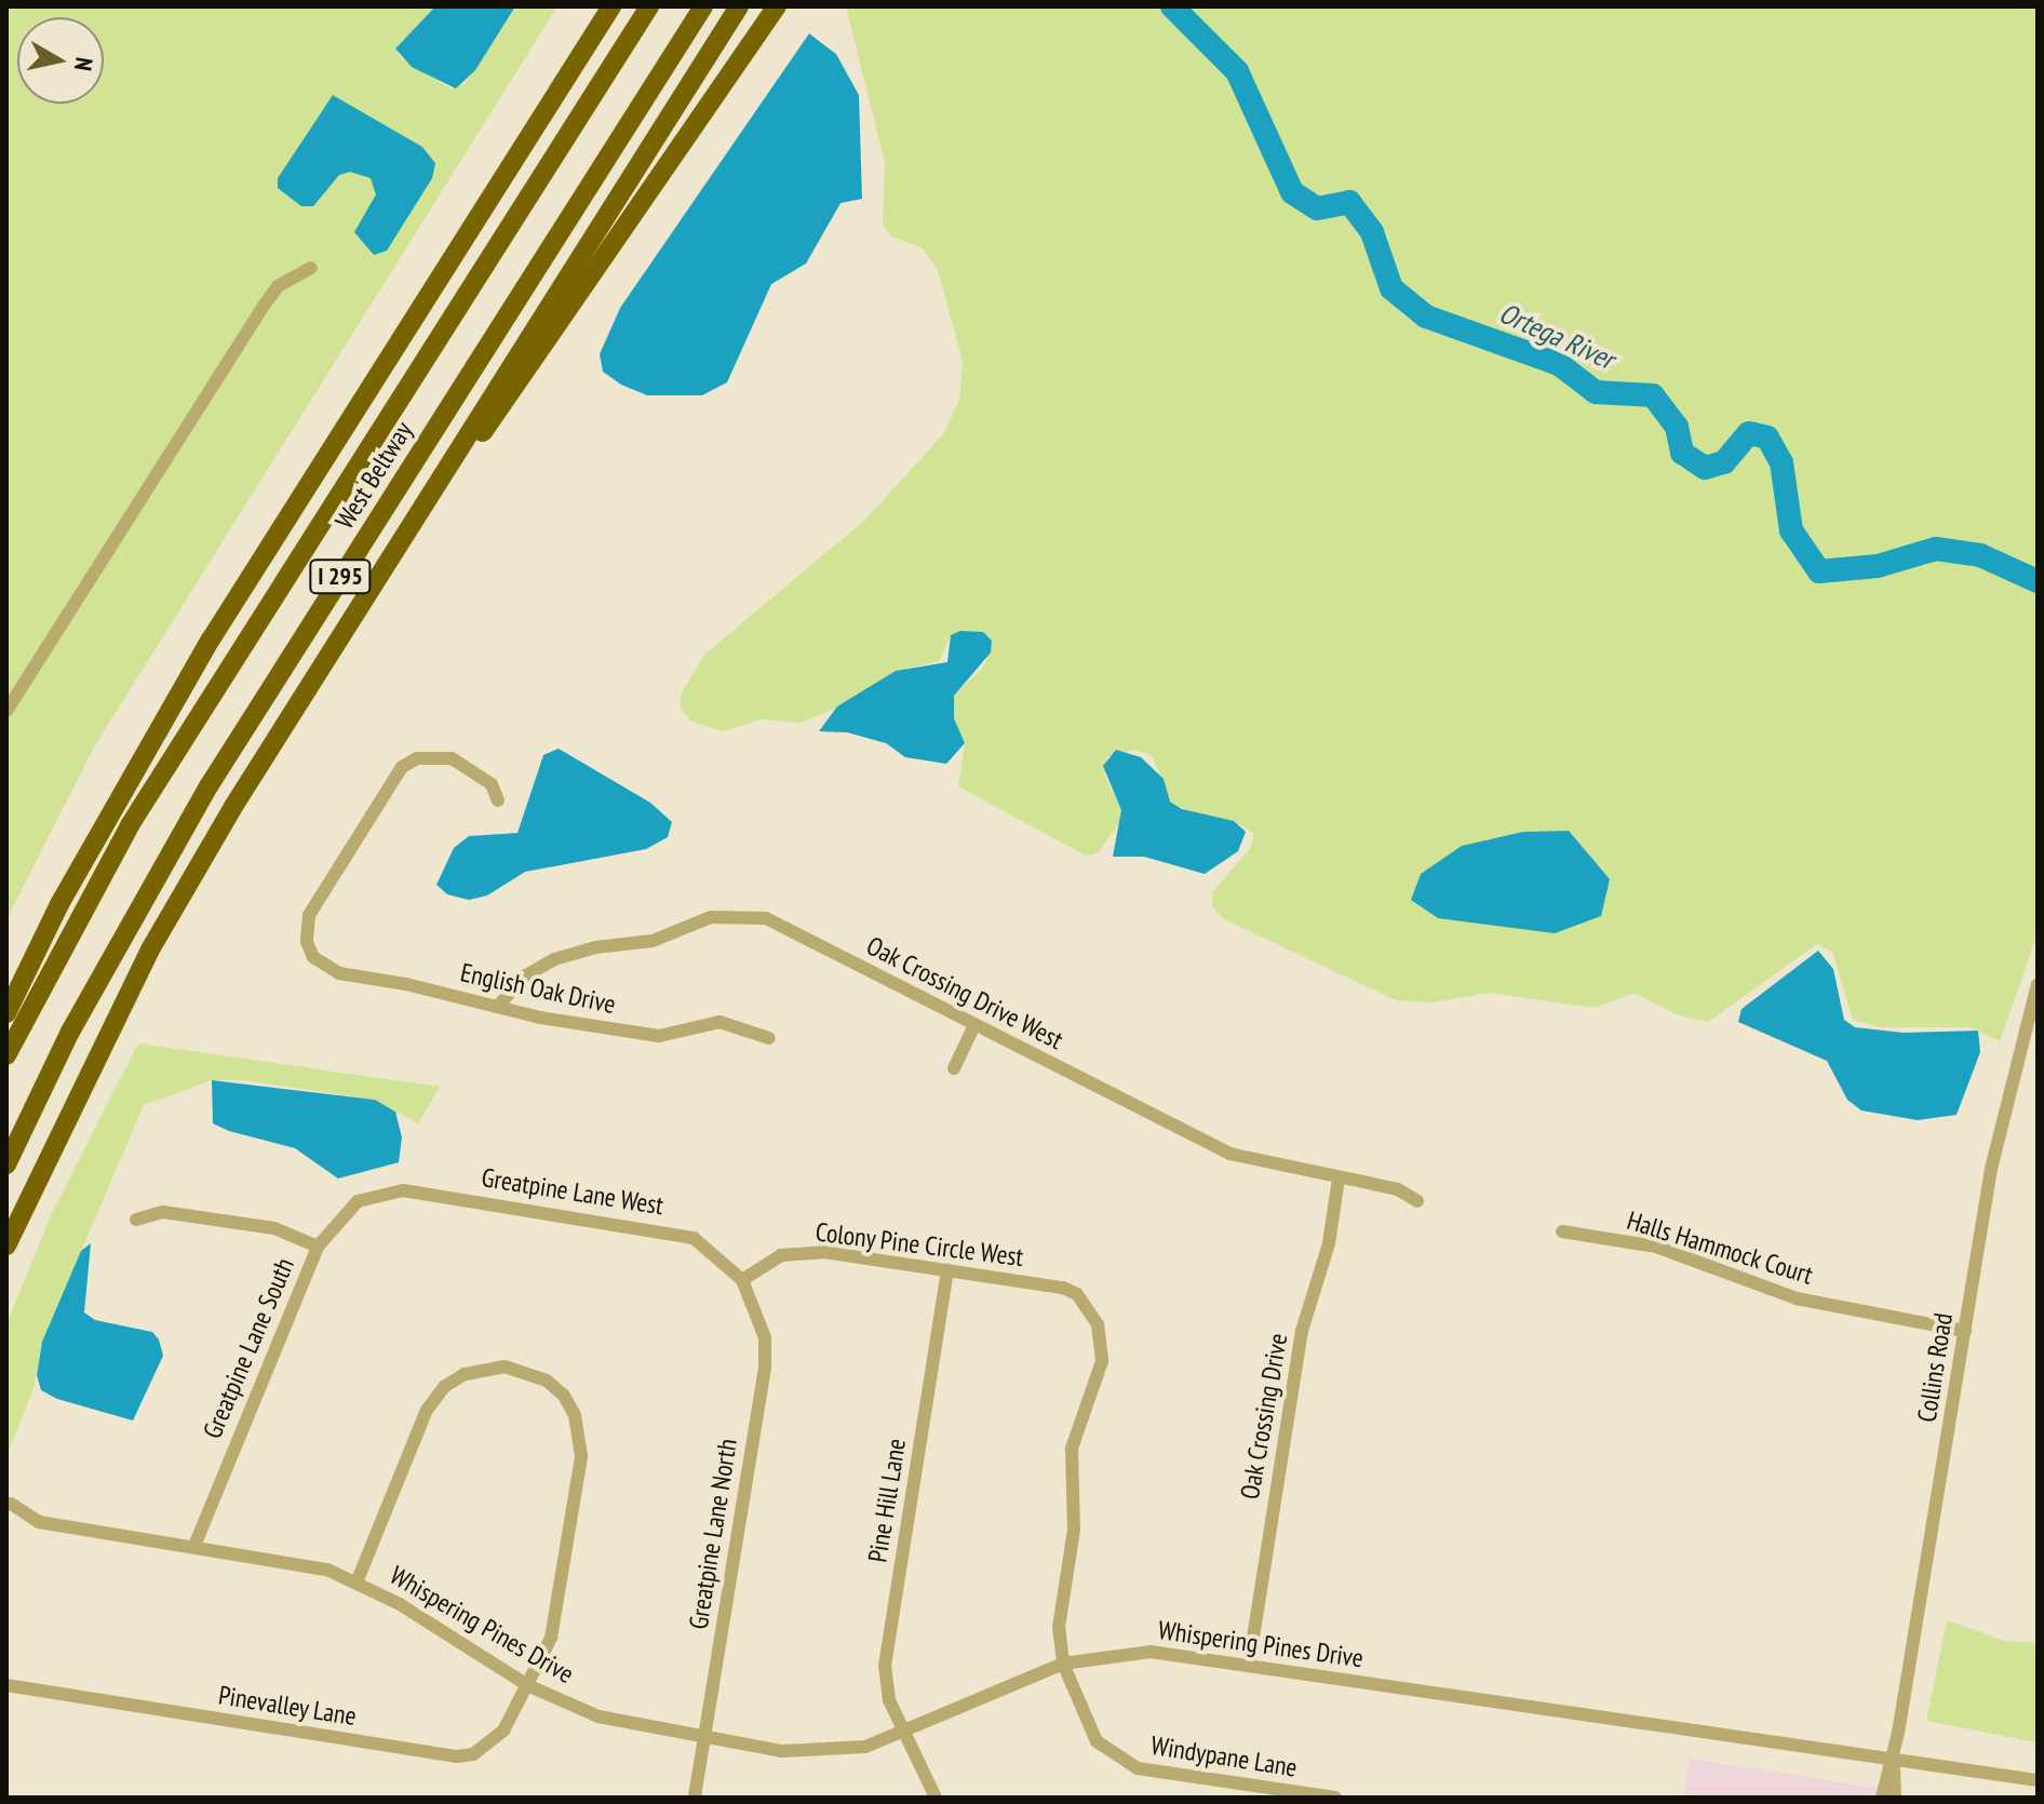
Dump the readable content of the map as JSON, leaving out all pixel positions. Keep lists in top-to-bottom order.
{
  "streets": {
    "highway": ["West Beltway", "I 295"],
    "street": [
      "English Oak Drive",
      "Oak Crossing Drive West",
      "Greatpine Lane West",
      "Colony Pine Circle West",
      "Halls Hammock Court",
      "Greatpine Lane South",
      "Collins Road",
      "Oak Crossing Drive",
      "Pine Hill Lane",
      "Greatpine Lane North",
      "Whispering Pines Drive",
      "Pinevalley Lane",
      "Windypane Lane"
    ]
  },
  "crossings": [
    ["English Oak Drive", "Oak Crossing Drive West"],
    ["Oak Crossing Drive West", "Oak Crossing Drive"],
    ["Greatpine Lane West", "Colony Pine Circle West"],
    ["Greatpine Lane West", "Greatpine Lane South"],
    ["Greatpine Lane West", "Greatpine Lane North"],
    ["Colony Pine Circle West", "Pine Hill Lane"],
    ["Colony Pine Circle West", "Greatpine Lane North"],
    ["Colony Pine Circle West", "Windypane Lane"],
    ["Halls Hammock Court", "Collins Road"],
    ["Greatpine Lane South", "Whispering Pines Drive"],
    ["Collins Road", "Whispering Pines Drive"],
    ["Oak Crossing Drive", "Whispering Pines Drive"],
    ["Pine Hill Lane", "Whispering Pines Drive"],
    ["Greatpine Lane North", "Whispering Pines Drive"],
    ["Whispering Pines Drive", "Pinevalley Lane"],
    ["Whispering Pines Drive", "Windypane Lane"]
  ],
  "water": ["Ortega River"],
  "north": "right"
}
